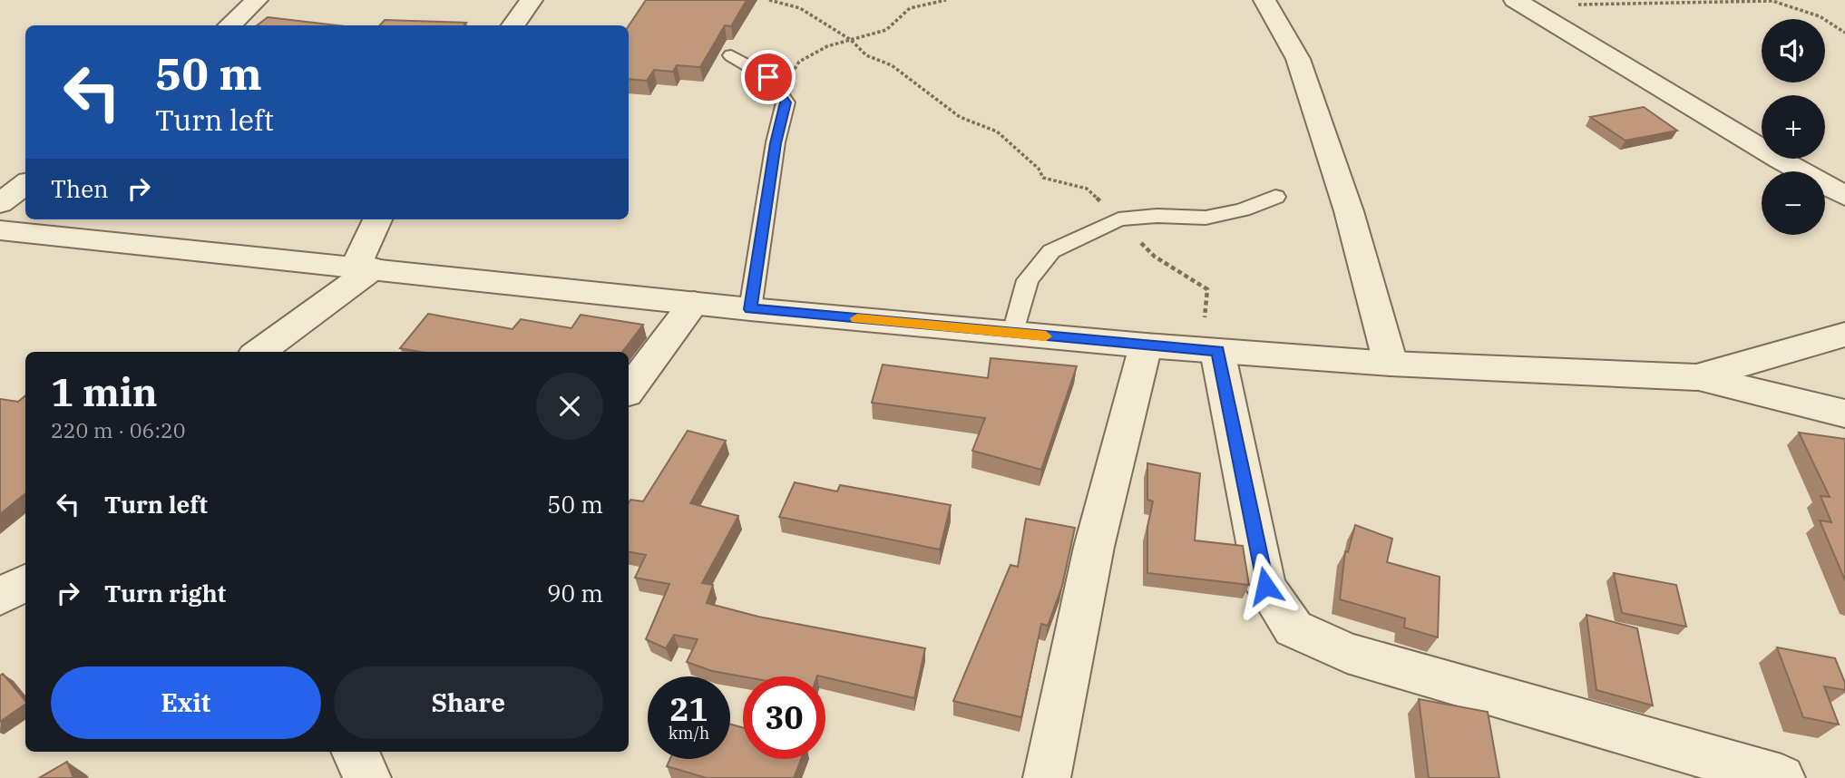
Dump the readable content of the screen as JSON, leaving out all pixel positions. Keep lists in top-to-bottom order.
{
  "page": {
    "map_buttons": ["+", "−"],
    "turn": ["50 m", "Turn left"],
    "then": "Then",
    "heading": ["1 min", "220 m · 06:20"],
    "list": [
      {
        "name": "Turn left",
        "value": "50 m"
      },
      {
        "name": "Turn right",
        "value": "90 m"
      }
    ],
    "buttons": ["Exit", "Share"],
    "speed": "21 km/h",
    "limit": "30"
  }
}
